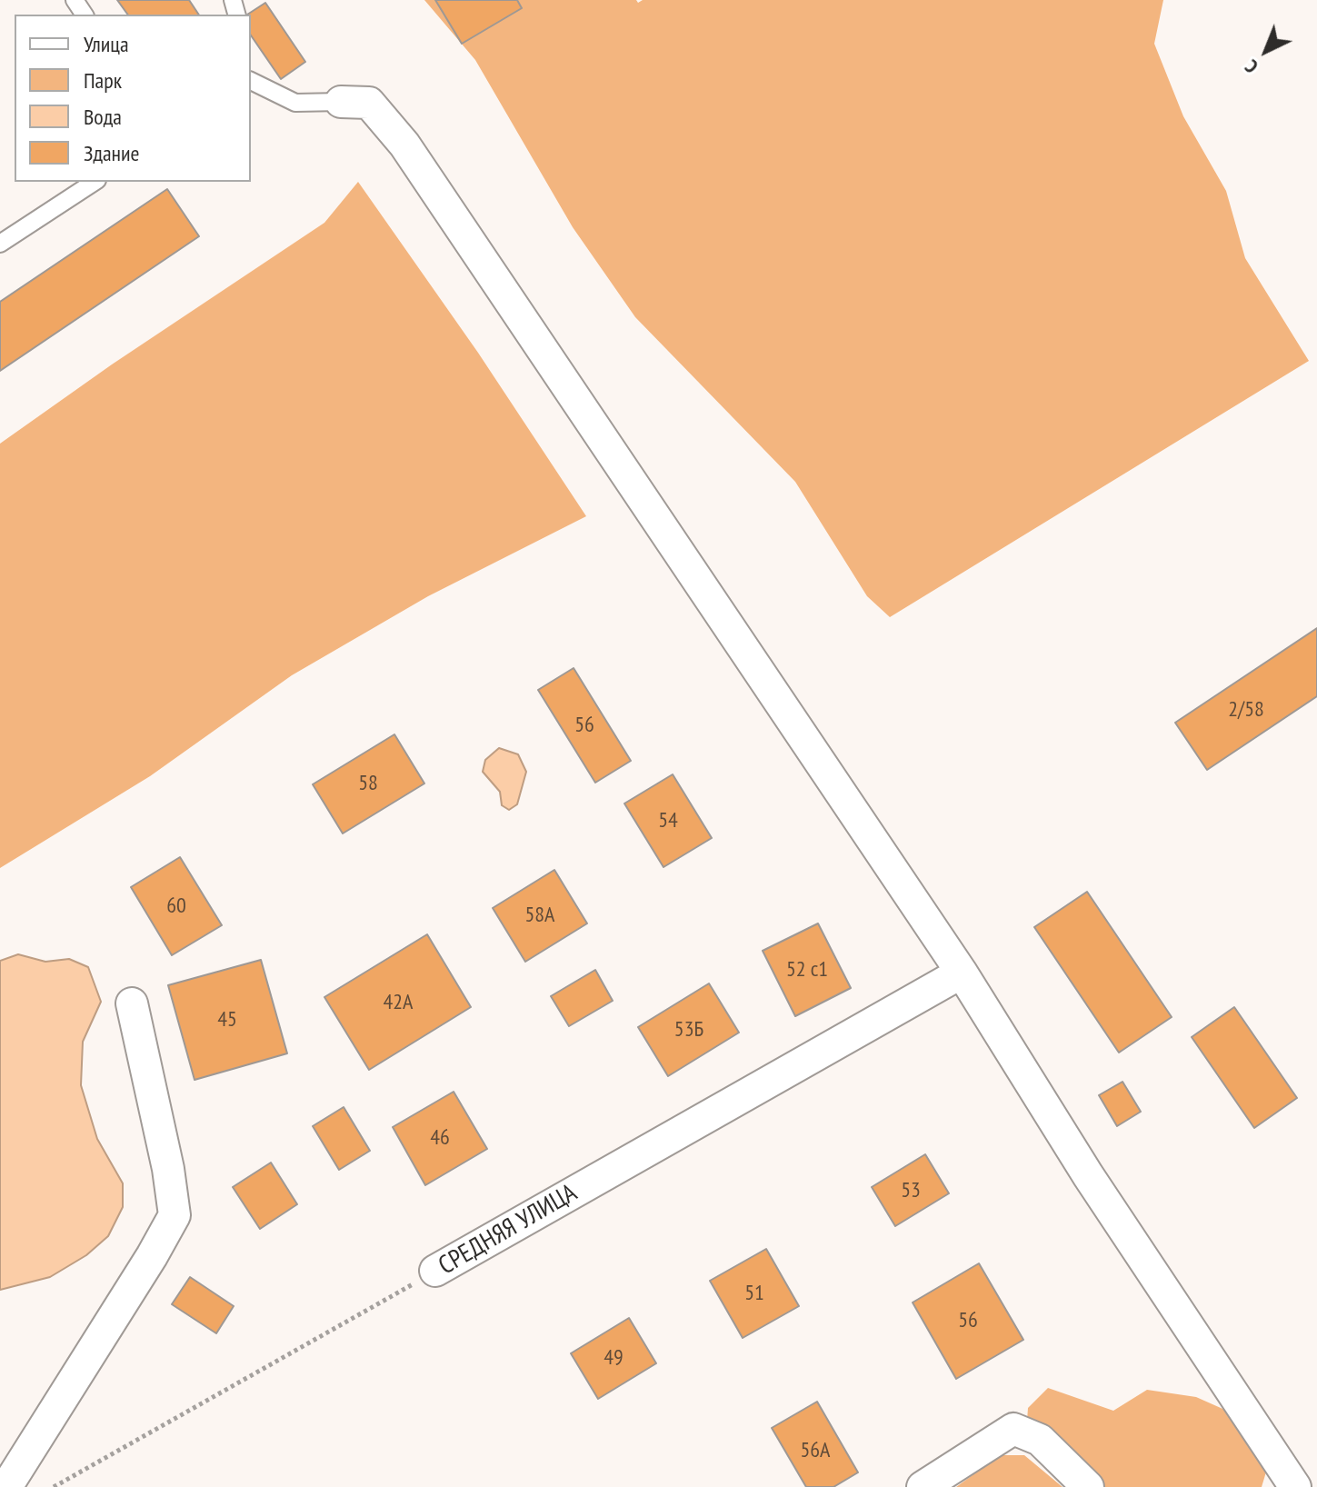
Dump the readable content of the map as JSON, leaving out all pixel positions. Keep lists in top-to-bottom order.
{
  "streets": {
    "street": ["СРЕДНЯЯ УЛИЦА"]
  },
  "house_numbers": [
    "2/58",
    "56",
    "58",
    "54",
    "60",
    "58А",
    "52 с1",
    "42А",
    "45",
    "53Б",
    "46",
    "53",
    "51",
    "56",
    "49",
    "56А"
  ],
  "legend": [
    "Улица",
    "Парк",
    "Вода",
    "Здание"
  ],
  "north": "bottom left"
}
